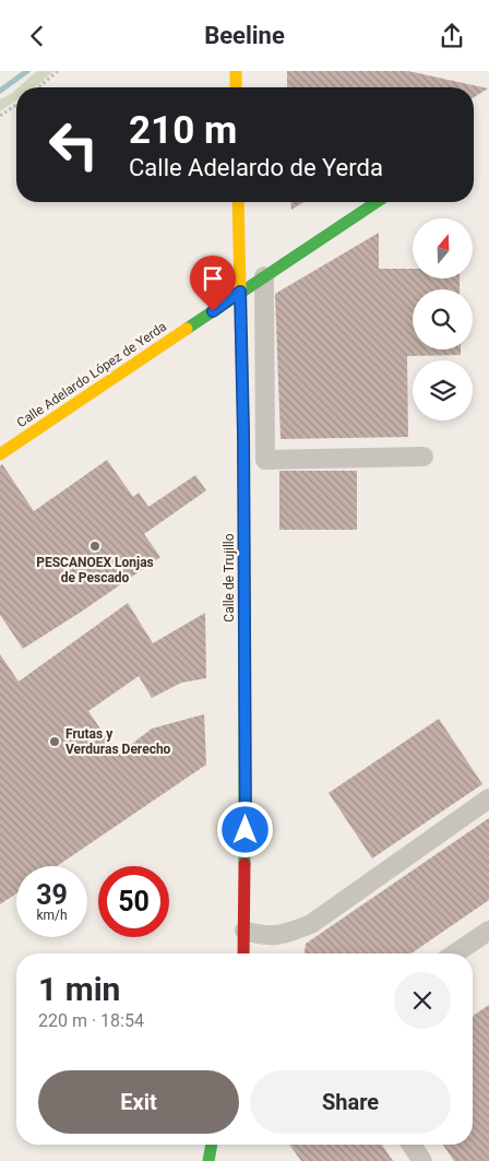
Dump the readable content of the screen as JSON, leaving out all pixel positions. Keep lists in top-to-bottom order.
{
  "streets": {
    "main road": ["Calle Adelardo López de Yerda", "Calle de Trujillo"]
  },
  "crossings": [
    ["Calle Adelardo López de Yerda", "Calle de Trujillo"]
  ],
  "places": ["PESCANOEX Lonjas de Pescado", "Frutas y Verduras Derecho"],
  "north": "top",
  "page": {
    "header": "Beeline",
    "turn": ["210 m", "Calle Adelardo de Yerda"],
    "speed": "39 km/h",
    "limit": "50",
    "heading": ["1 min", "220 m · 18:54"],
    "buttons": ["Exit", "Share"]
  }
}
